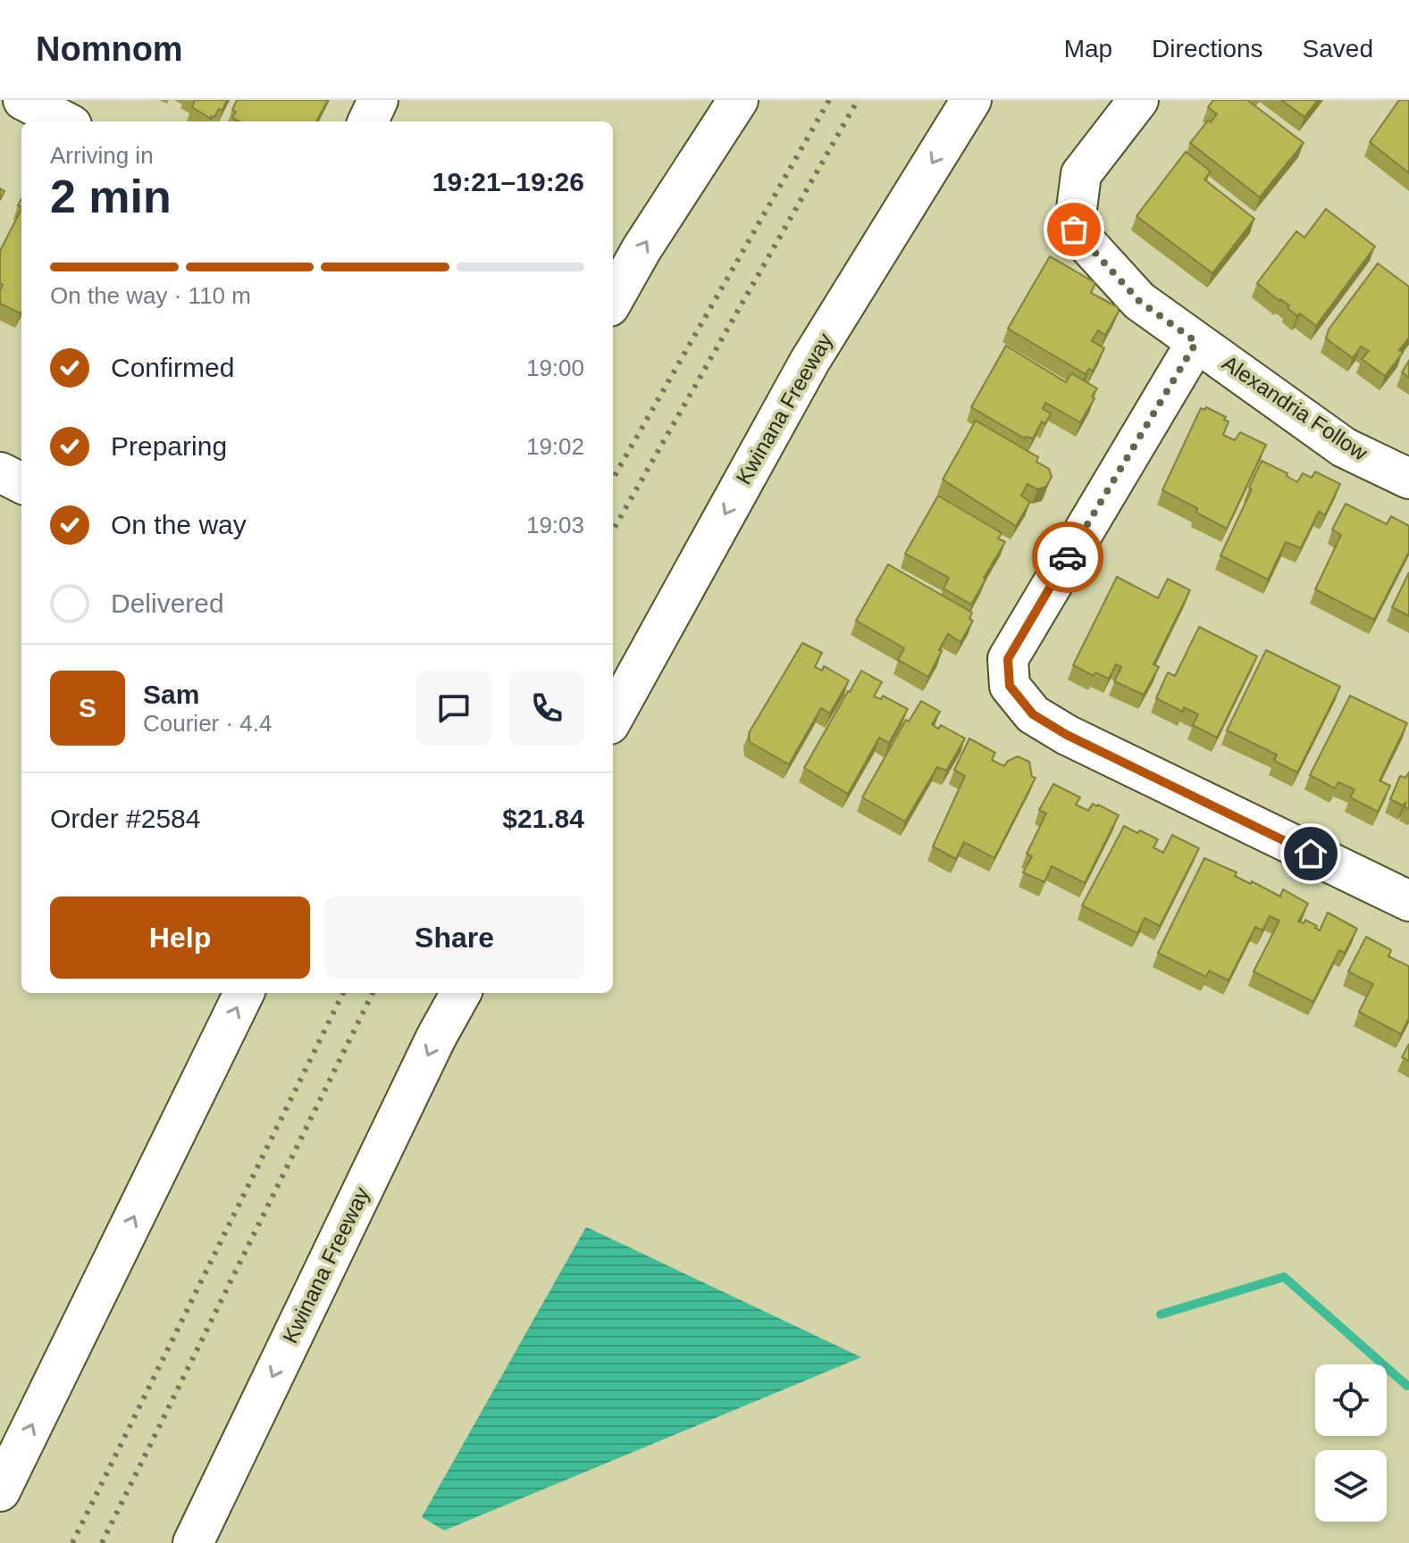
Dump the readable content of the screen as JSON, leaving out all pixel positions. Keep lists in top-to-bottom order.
{
  "streets": {
    "main road": ["Alexandria Follow", "Kwinana Freeway"]
  },
  "page": {
    "header": "Nomnom",
    "nav": ["Map", "Directions", "Saved"],
    "heading": ["2 min", "Arriving in", "19:21–19:26"],
    "panel": [
      "Sam",
      "Courier · 4.4",
      "Order #2584",
      "$21.84"
    ],
    "bar": "On the way · 110 m",
    "list": [
      ["Confirmed", "19:00"],
      ["Preparing", "19:02"],
      ["On the way", "19:03"],
      "Delivered"
    ],
    "round": "S",
    "buttons": ["Help", "Share"]
  }
}
